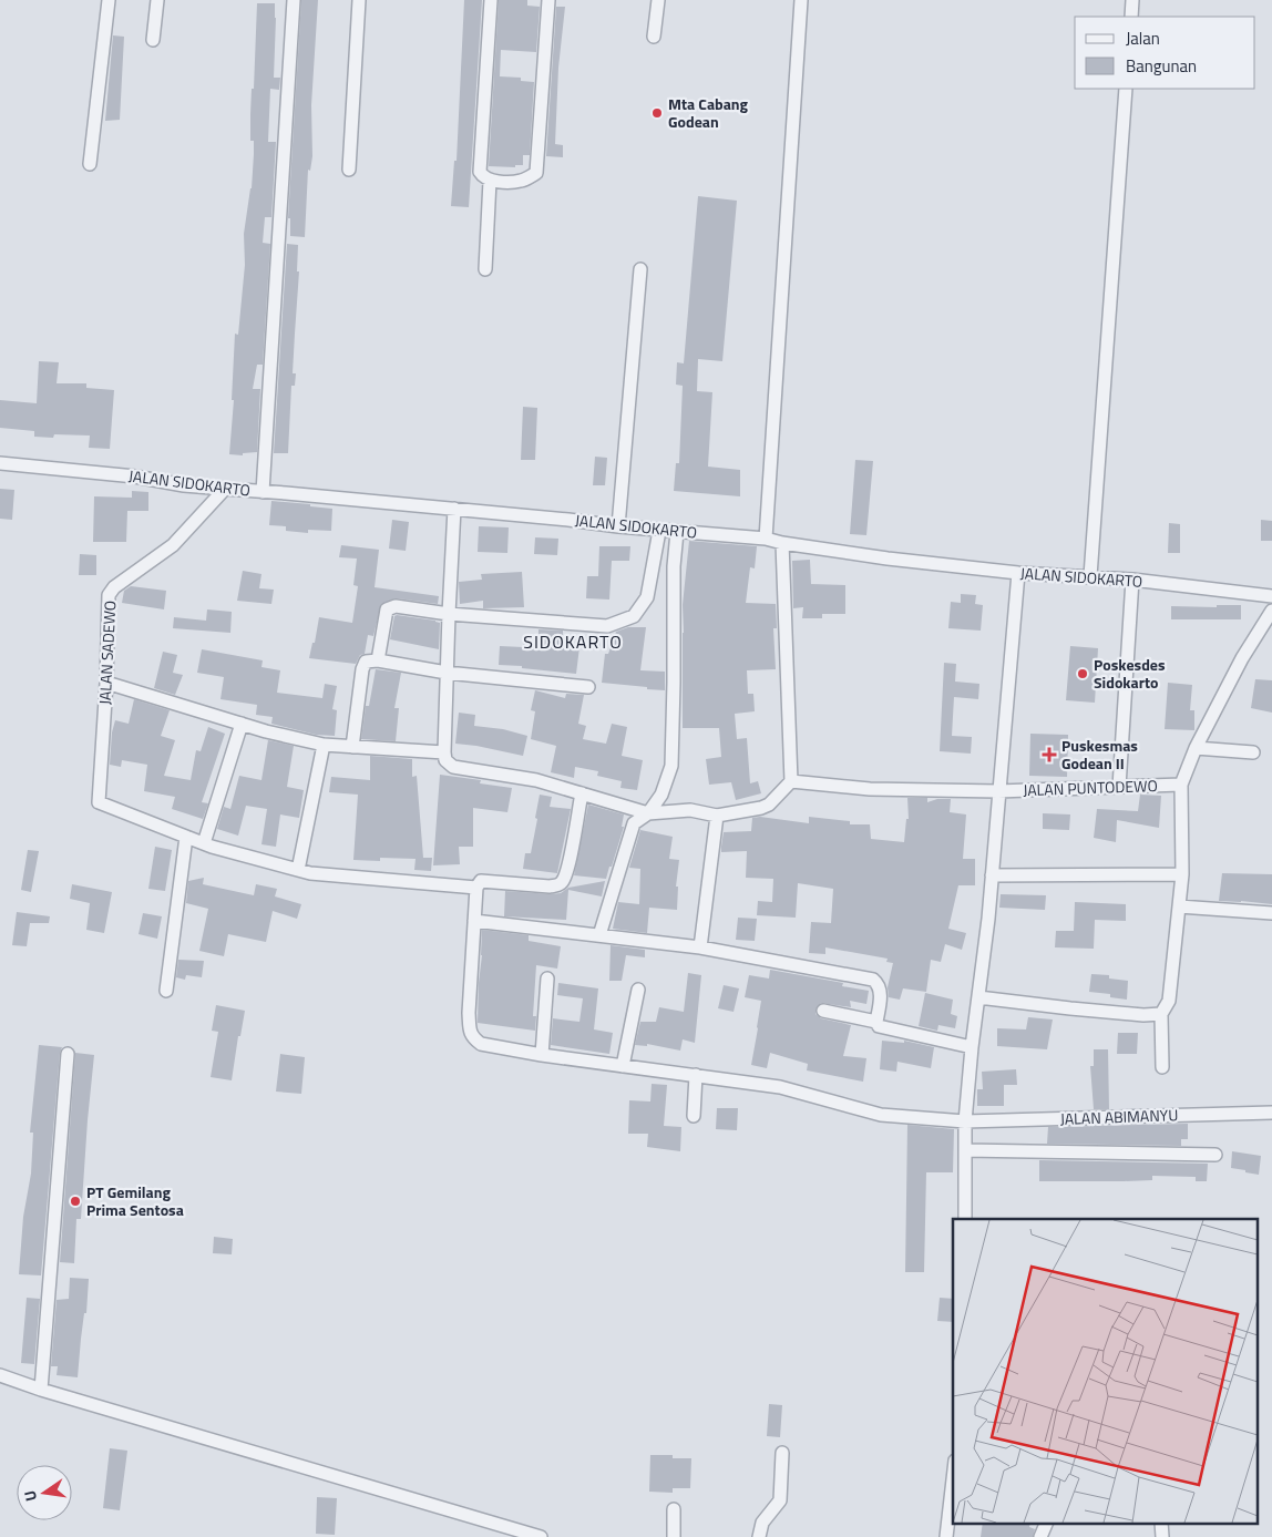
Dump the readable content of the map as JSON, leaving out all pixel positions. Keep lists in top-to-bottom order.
{
  "streets": {
    "street": [
      "JALAN SIDOKARTO",
      "JALAN SADEWO",
      "JALAN PUNTODEWO",
      "JALAN ABIMANYU"
    ]
  },
  "crossings": [
    ["JALAN SIDOKARTO", "JALAN SADEWO"]
  ],
  "districts": ["SIDOKARTO"],
  "places": {
    "other": ["Mta Cabang Godean", "Poskesdes Sidokarto", "PT Gemilang Prima Sentosa"],
    "health": ["Puskesmas Godean II"]
  },
  "legend": ["Jalan", "Bangunan"],
  "north": "left"
}
